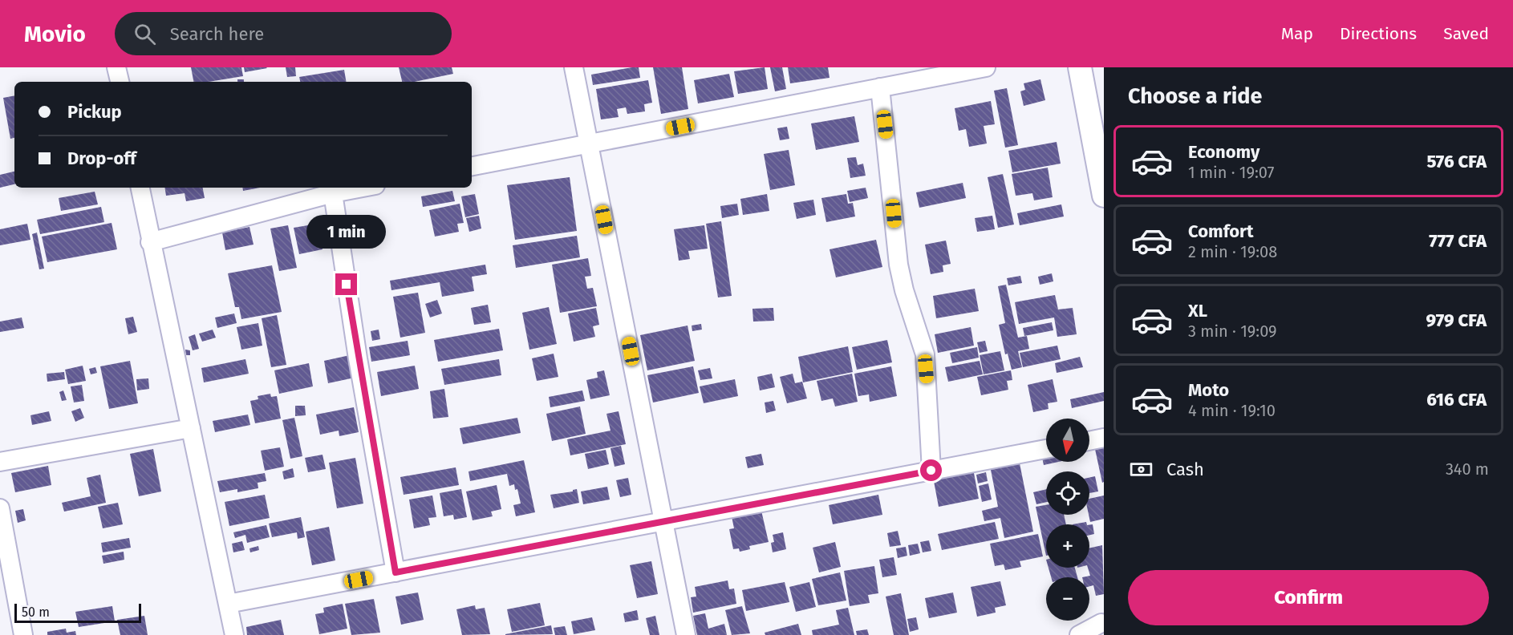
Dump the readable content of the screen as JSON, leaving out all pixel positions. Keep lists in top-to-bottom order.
{
  "scale_bar": "50 m",
  "north": "bottom",
  "page": {
    "header": "Movio",
    "search": "Search here",
    "nav": ["Map", "Directions", "Saved"],
    "heading": "Choose a ride",
    "banner": ["Pickup", "Drop-off"],
    "list": [
      {
        "name": "Economy",
        "note": "1 min · 19:07",
        "value": "576 CFA"
      },
      {
        "name": "Comfort",
        "note": "2 min · 19:08",
        "value": "777 CFA"
      },
      {
        "name": "XL",
        "note": "3 min · 19:09",
        "value": "979 CFA"
      },
      {
        "name": "Moto",
        "note": "4 min · 19:10",
        "value": "616 CFA"
      }
    ],
    "bubble": "1 min",
    "map_buttons": ["+", "−"],
    "pay": ["Cash", "340 m"],
    "buttons": "Confirm",
    "scale": "50 m"
  }
}
